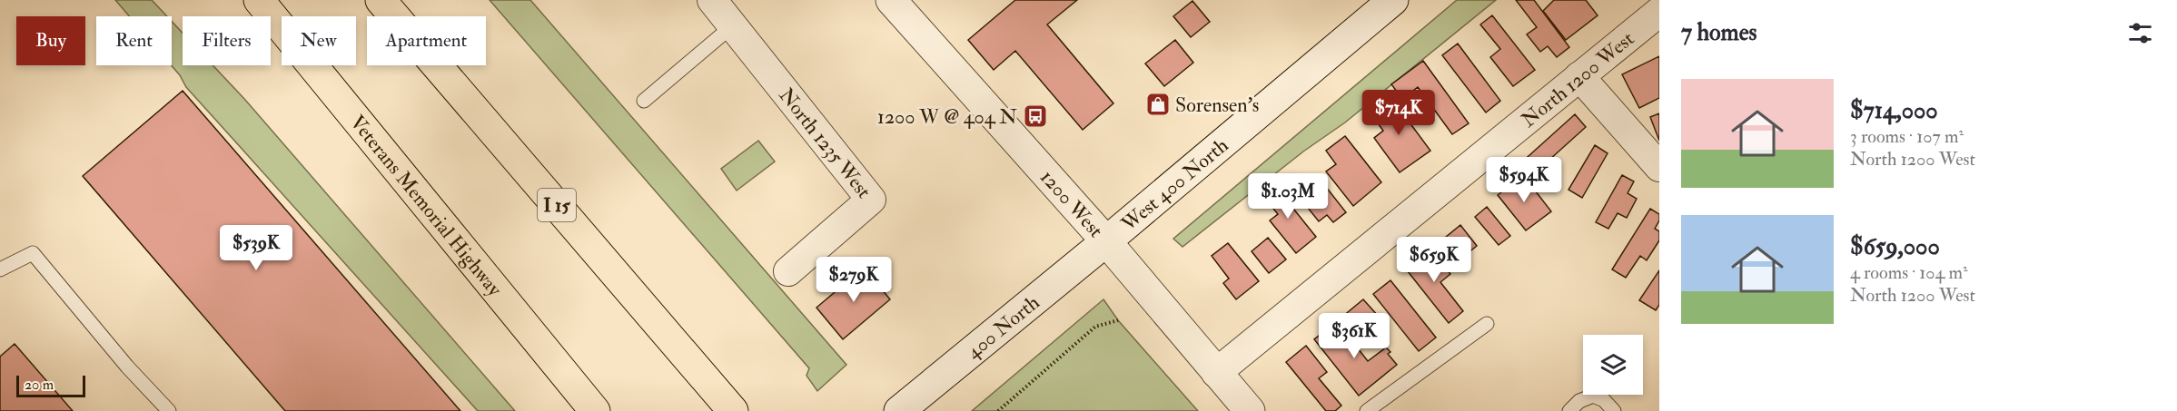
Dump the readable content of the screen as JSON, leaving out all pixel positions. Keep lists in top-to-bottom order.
{
  "streets": {
    "highway": ["Veterans Memorial Highway", "I 15"],
    "main road": ["West 400 North", "1200 West", "400 North"],
    "street": ["North 1200 West", "North 1235 West"]
  },
  "crossings": [
    ["North 1200 West", "1200 West"],
    ["West 400 North", "1200 West"],
    ["West 400 North", "400 North"],
    ["1200 West", "400 North"]
  ],
  "places": {
    "shop": ["Sorensen's"],
    "bus stop": ["1200 W @ 404 N"]
  },
  "scale_bar": "20 m",
  "page": {
    "heading": "7 homes",
    "chip": [
      "Buy",
      "Rent",
      "Filters",
      "New",
      "Apartment"
    ],
    "list": [
      {
        "name": "$714,000",
        "note": "3 rooms · 107 m² · North 1200 West"
      },
      {
        "name": "$659,000",
        "note": "4 rooms · 104 m² · North 1200 West"
      }
    ],
    "price": [
      "$714K",
      "$594K",
      "$1.03M",
      "$539K",
      "$659K",
      "$279K",
      "$361K"
    ],
    "scale": "20 m"
  }
}
